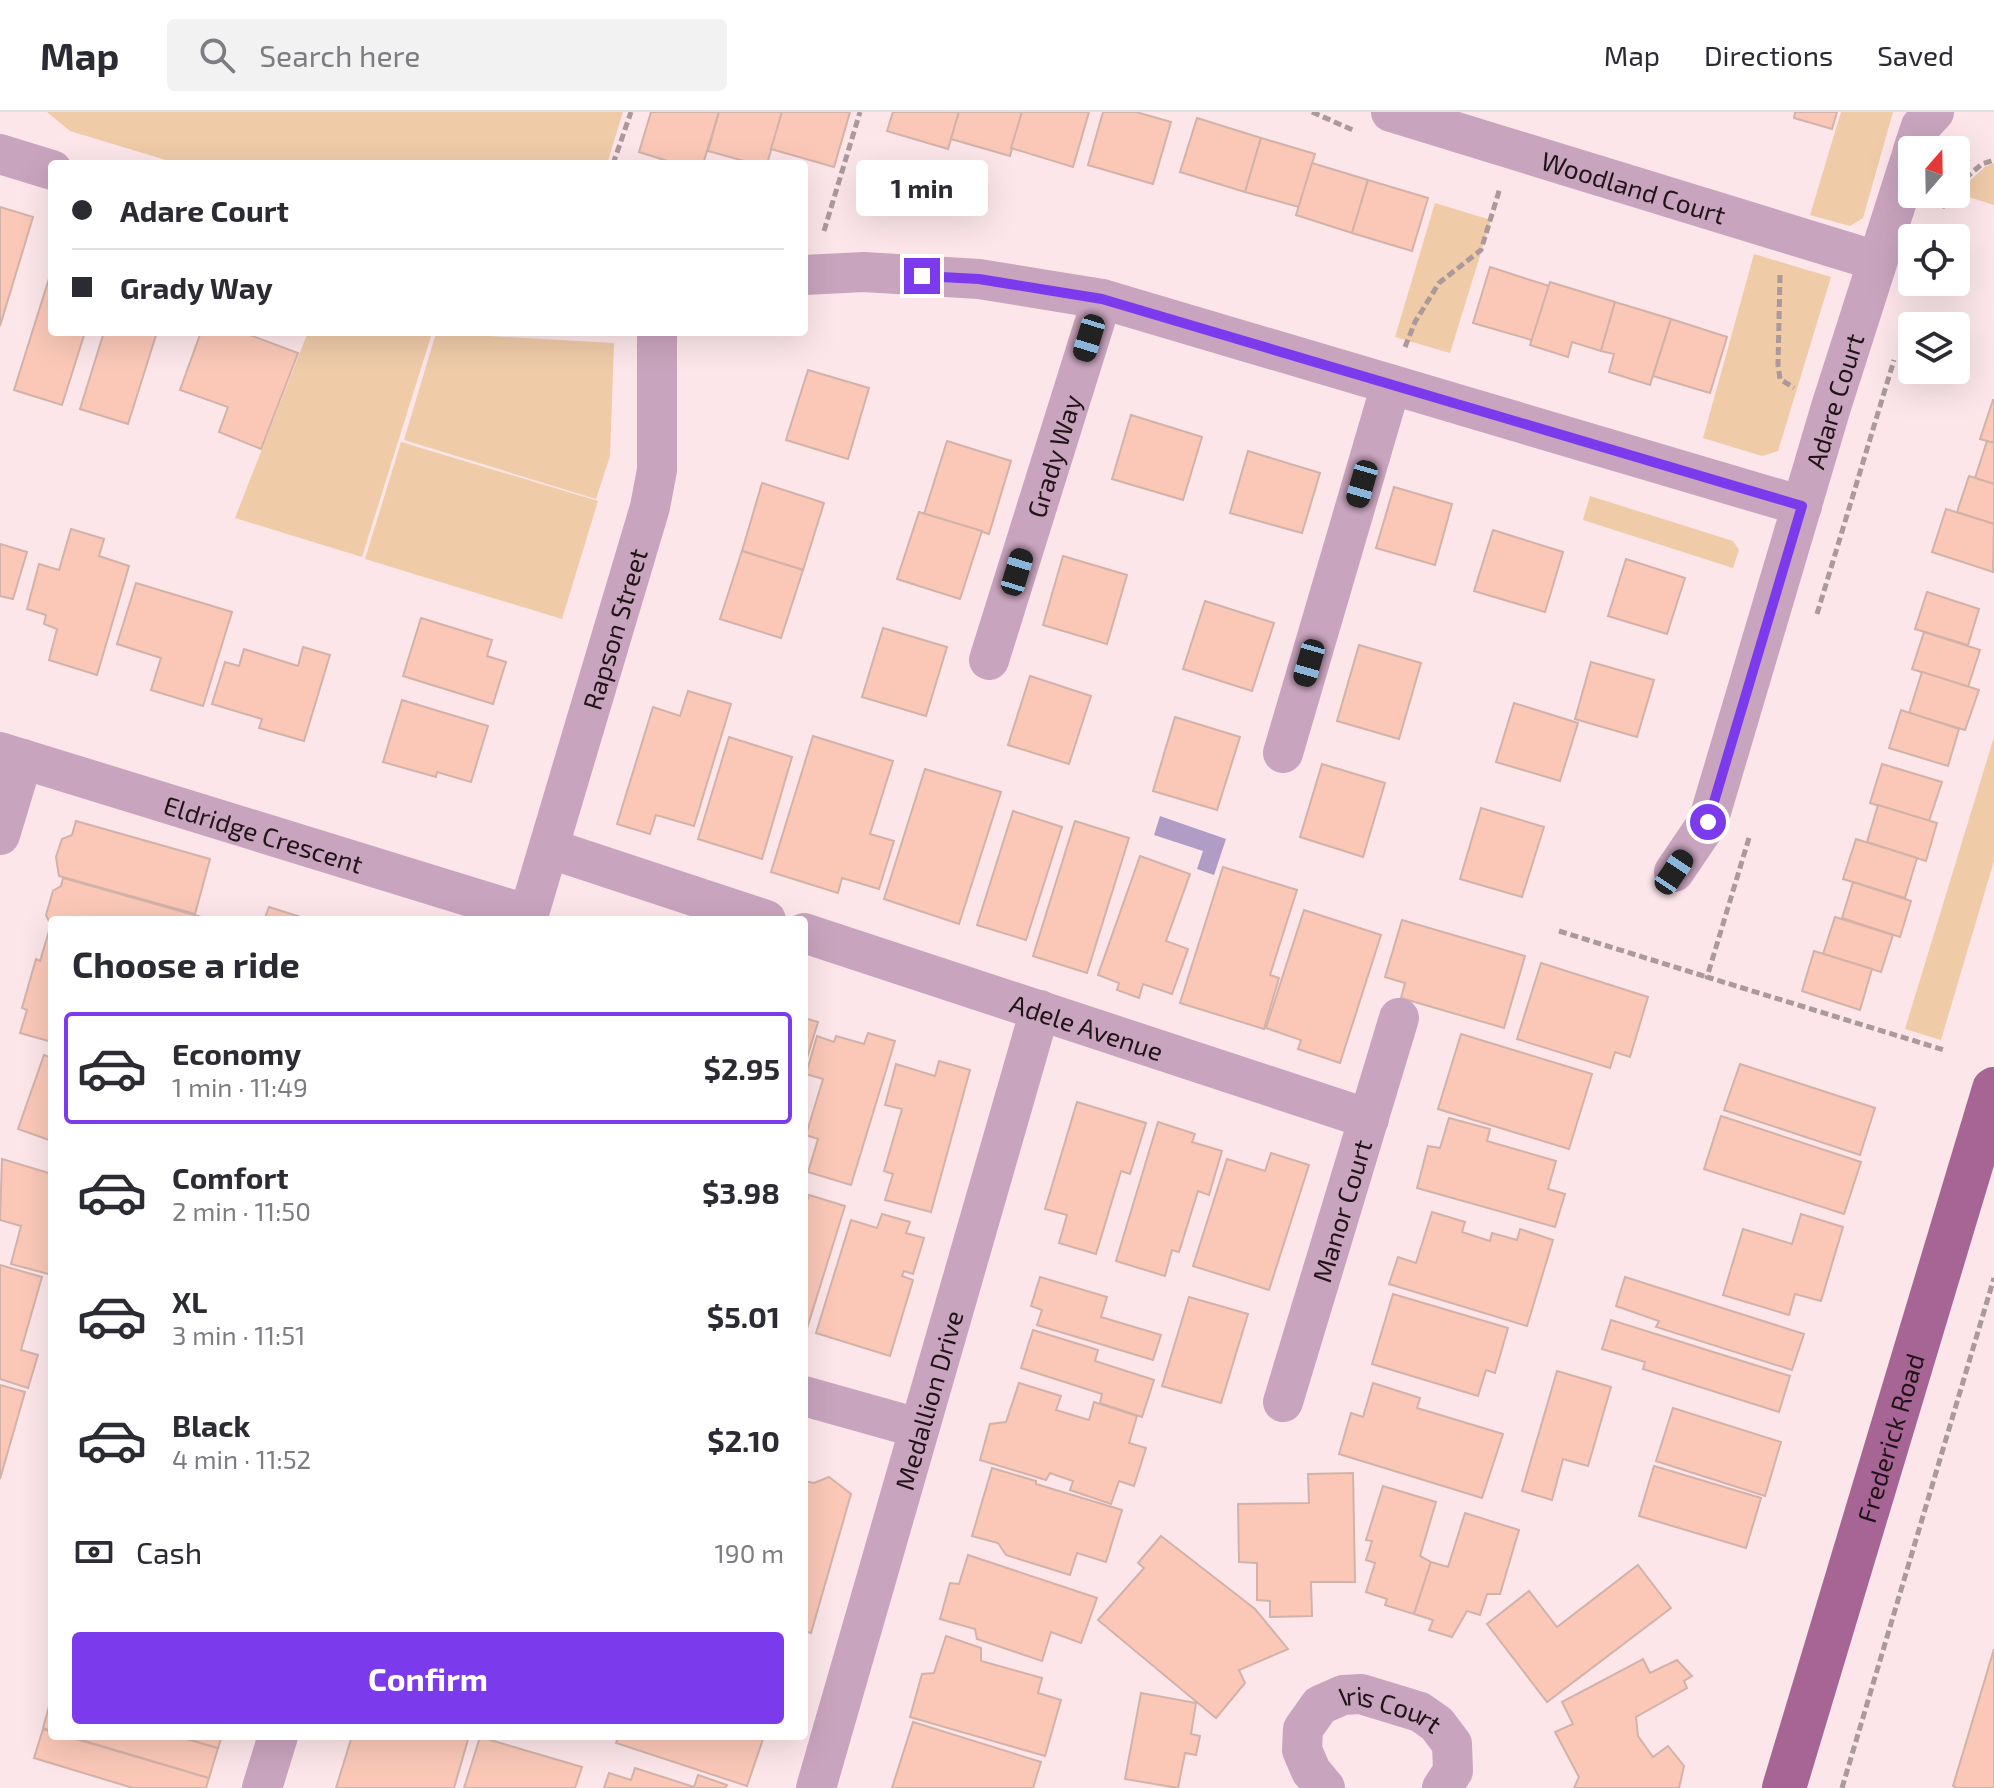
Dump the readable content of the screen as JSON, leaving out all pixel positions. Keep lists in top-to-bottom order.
{
  "streets": {
    "main road": ["Frederick Road"],
    "street": [
      "Woodland Court",
      "Adare Court",
      "Grady Way",
      "Rapson Street",
      "Eldridge Crescent",
      "Adele Avenue",
      "Manor Court",
      "Medallion Drive",
      "Iris Court"
    ]
  },
  "crossings": [
    ["Woodland Court", "Adare Court"],
    ["Adele Avenue", "Manor Court"],
    ["Adele Avenue", "Medallion Drive"]
  ],
  "north": "top",
  "page": {
    "header": "Map",
    "search": "Search here",
    "nav": ["Map", "Directions", "Saved"],
    "bubble": "1 min",
    "banner": ["Adare Court", "Grady Way"],
    "heading": "Choose a ride",
    "list": [
      {
        "name": "Economy",
        "note": "1 min · 11:49",
        "value": "$2.95"
      },
      {
        "name": "Comfort",
        "note": "2 min · 11:50",
        "value": "$3.98"
      },
      {
        "name": "XL",
        "note": "3 min · 11:51",
        "value": "$5.01"
      },
      {
        "name": "Black",
        "note": "4 min · 11:52",
        "value": "$2.10"
      }
    ],
    "pay": ["Cash", "190 m"],
    "buttons": "Confirm"
  }
}
